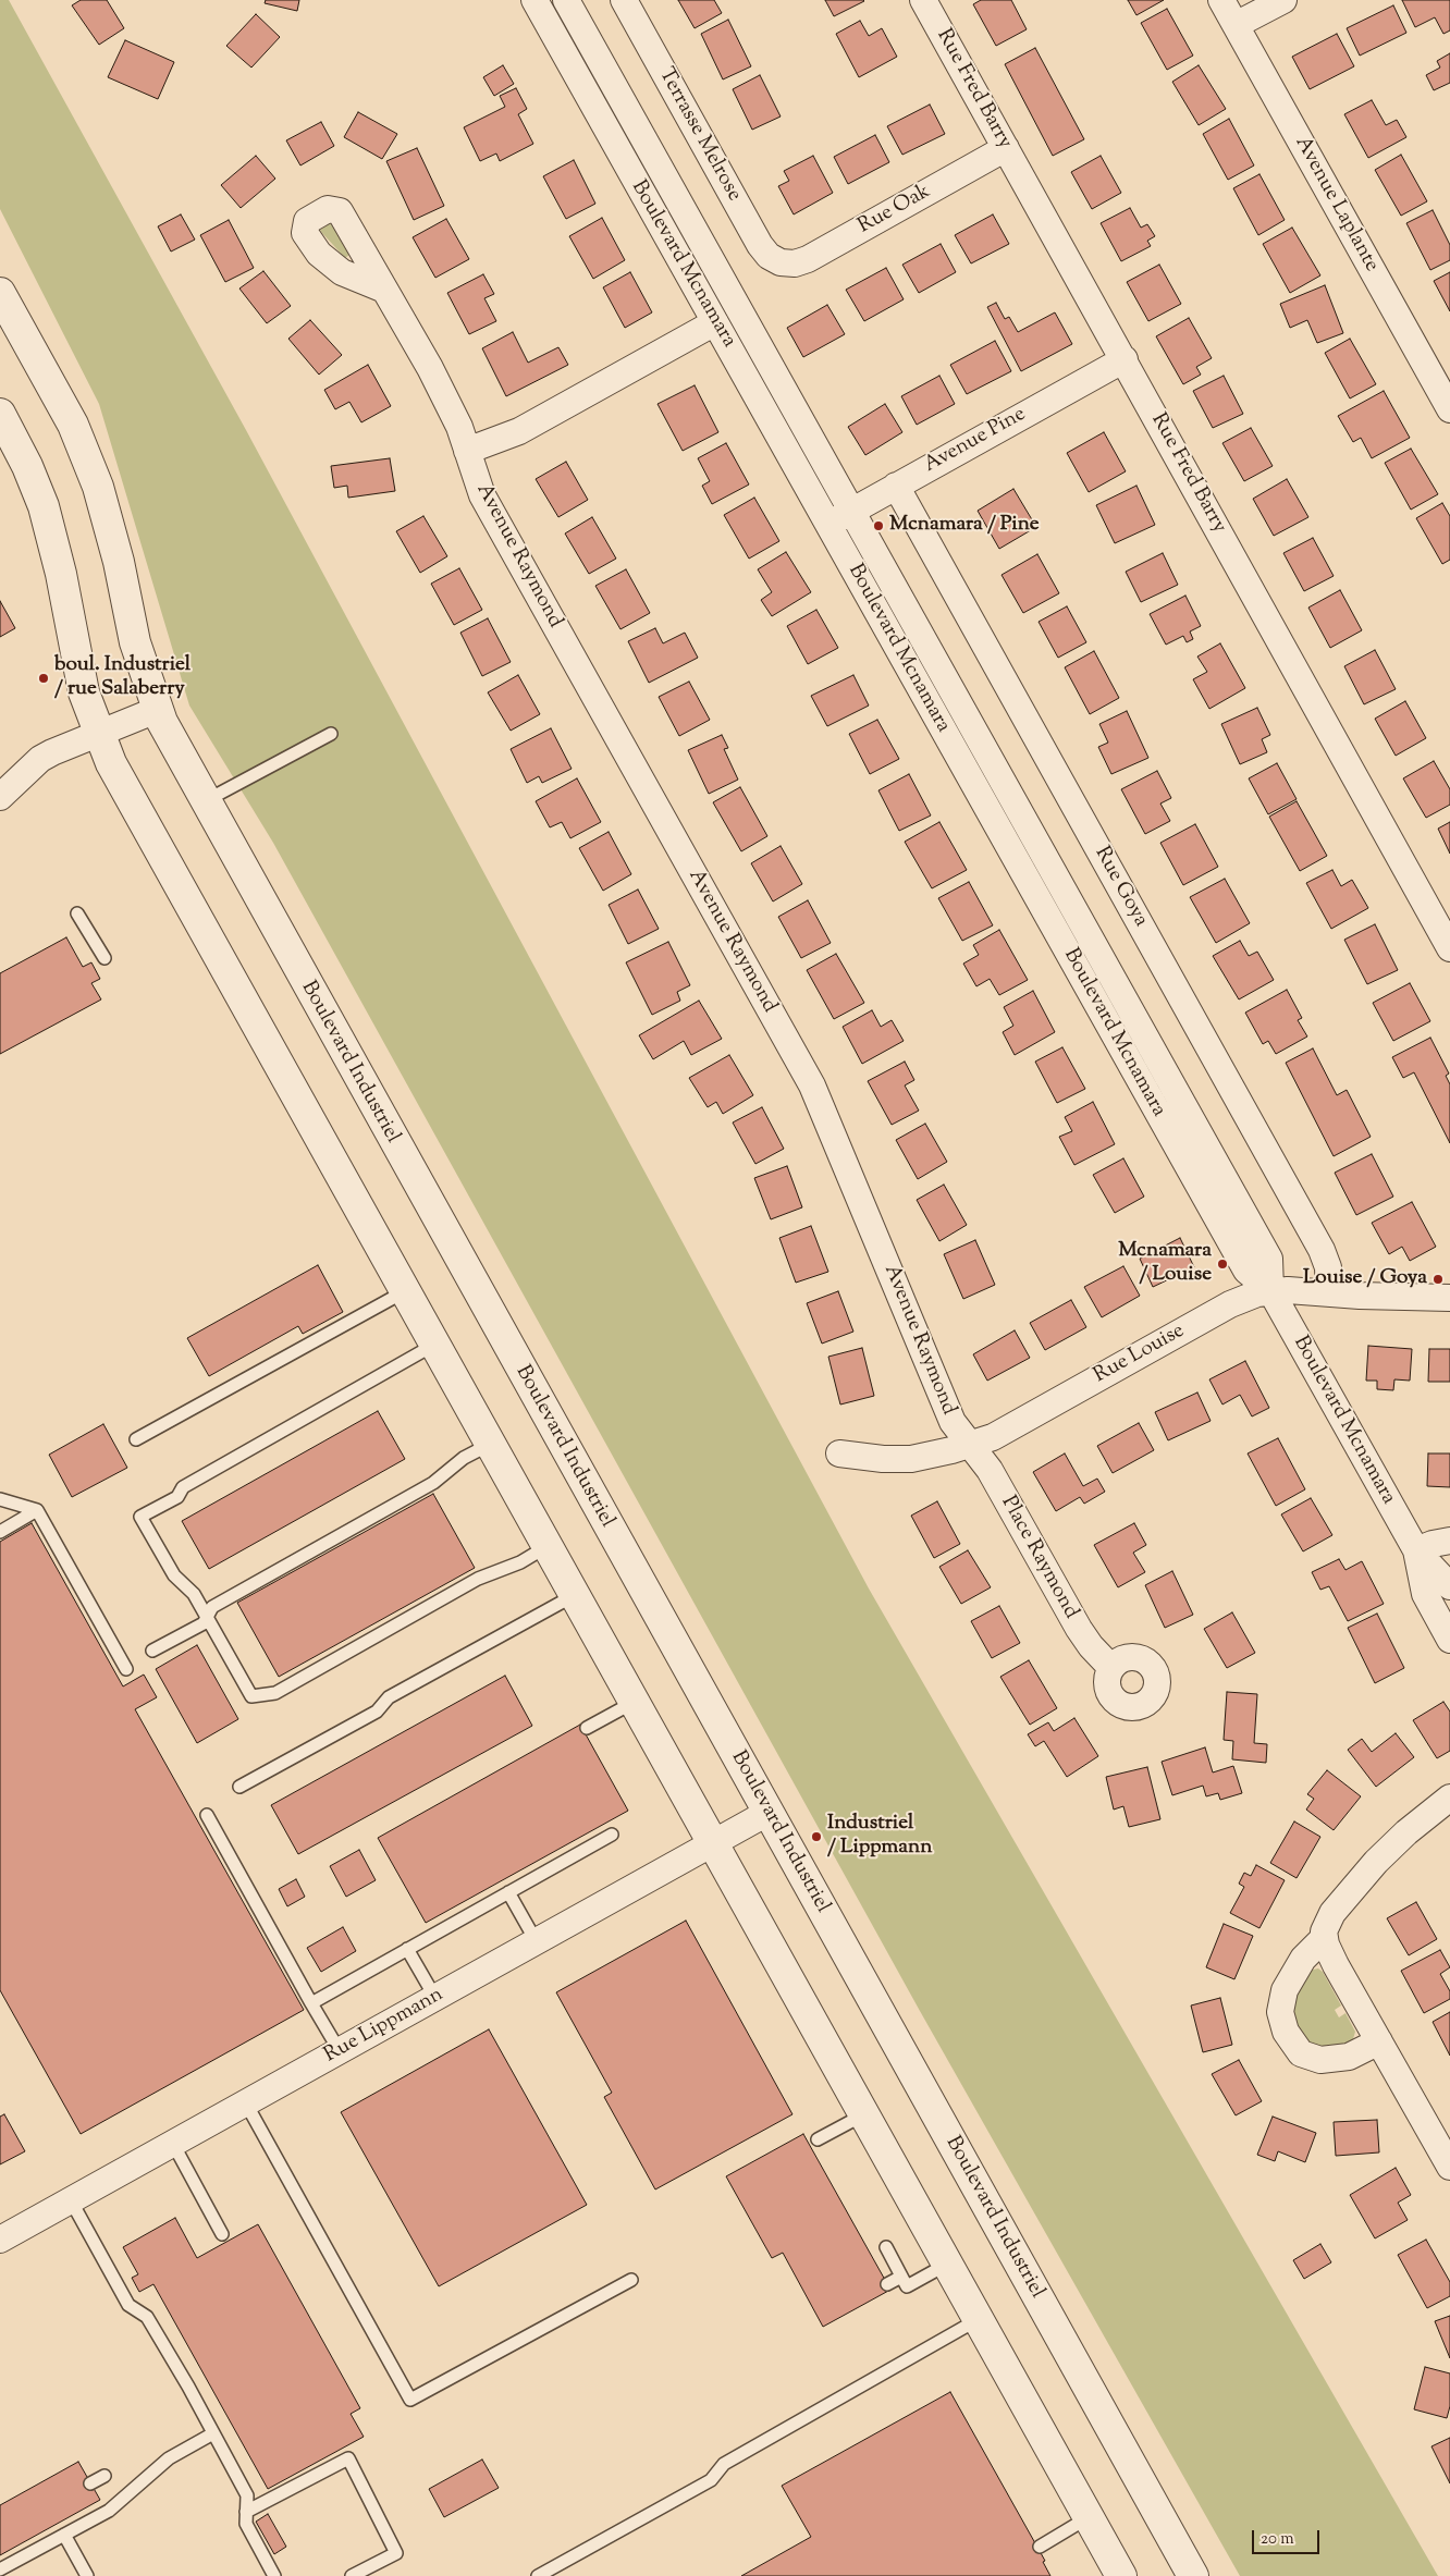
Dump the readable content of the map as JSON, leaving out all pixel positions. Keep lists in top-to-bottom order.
{
  "streets": {
    "street": [
      "Rue Fred Barry",
      "Terrasse Melrose",
      "Avenue Laplante",
      "Rue Oak",
      "Boulevard Mcnamara",
      "Avenue Pine",
      "Avenue Raymond",
      "Rue Goya",
      "Boulevard Industriel",
      "Rue Louise",
      "Place Raymond",
      "Rue Lippmann"
    ]
  },
  "crossings": [
    ["Rue Fred Barry", "Rue Oak"],
    ["Rue Fred Barry", "Avenue Pine"],
    ["Terrasse Melrose", "Rue Oak"],
    ["Boulevard Mcnamara", "Avenue Pine"],
    ["Boulevard Mcnamara", "Rue Louise"],
    ["Avenue Pine", "Rue Goya"],
    ["Avenue Raymond", "Rue Louise"],
    ["Avenue Raymond", "Place Raymond"],
    ["Rue Goya", "Rue Louise"],
    ["Boulevard Industriel", "Rue Lippmann"],
    ["Rue Louise", "Place Raymond"]
  ],
  "places": [
    "Mcnamara / Pine",
    "boul. Industriel / rue Salaberry",
    "Mcnamara / Louise",
    "Louise / Goya",
    "Industriel / Lippmann"
  ],
  "scale_bar": "20 m"
}
